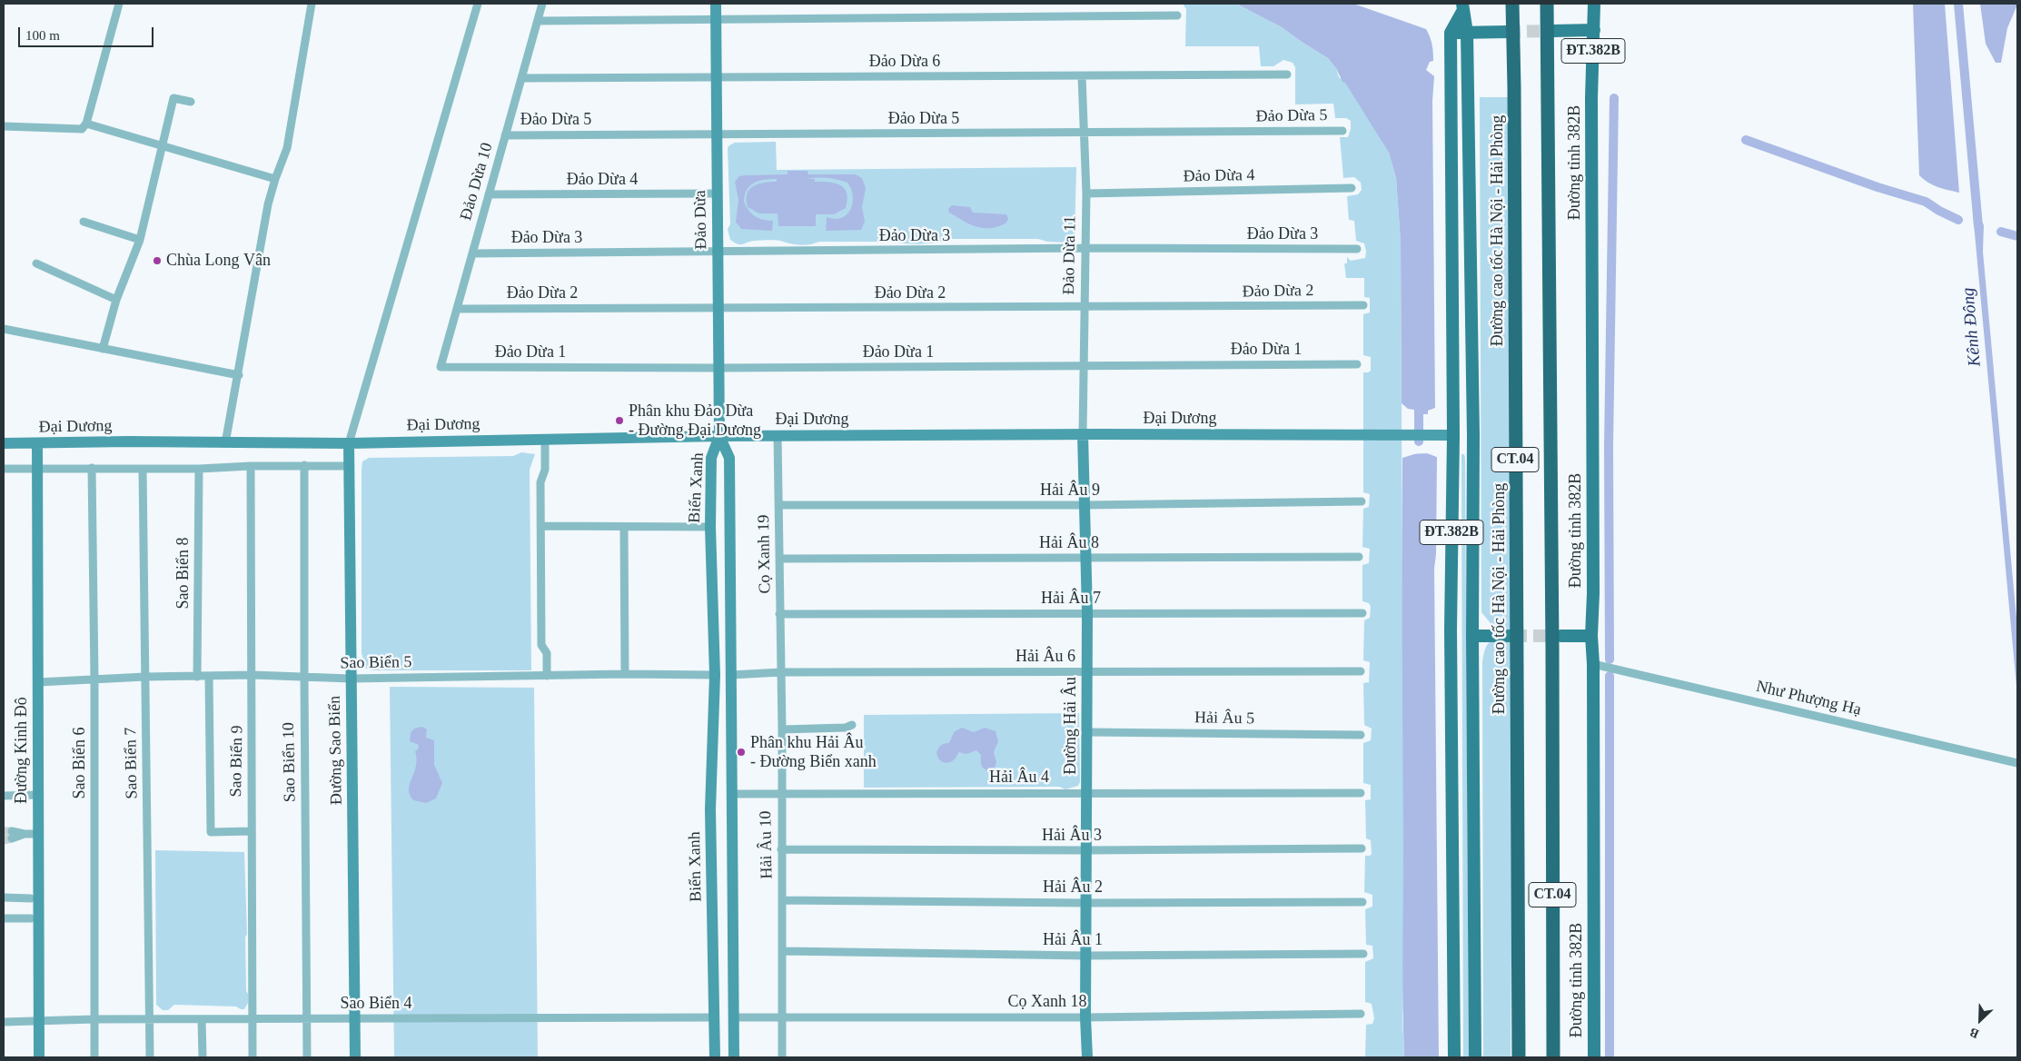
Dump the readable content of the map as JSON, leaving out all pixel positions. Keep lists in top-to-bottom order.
{
  "streets": {
    "highway": ["Đường cao tốc Hà Nội - Hải Phòng", "CT.04"],
    "main road": ["ĐT.382B", "Đường tỉnh 382B"],
    "street": [
      "Đảo Dừa 6",
      "Đảo Dừa 5",
      "Đảo Dừa 4",
      "Đảo Dừa 10",
      "Đảo Dừa",
      "Đảo Dừa 3",
      "Đảo Dừa 11",
      "Đảo Dừa 2",
      "Đảo Dừa 1",
      "Đại Dương",
      "Biển Xanh",
      "Hải Âu 9",
      "Hải Âu 8",
      "Cọ Xanh 19",
      "Sao Biển 8",
      "Hải Âu 7",
      "Hải Âu 6",
      "Sao Biển 5",
      "Như Phượng Hạ",
      "Hải Âu 5",
      "Đường Hải Âu",
      "Đường Kinh Đô",
      "Đường Sao Biển",
      "Sao Biển 9",
      "Sao Biển 10",
      "Sao Biển 6",
      "Sao Biển 7",
      "Hải Âu 4",
      "Hải Âu 3",
      "Hải Âu 10",
      "Hải Âu 2",
      "Hải Âu 1",
      "Cọ Xanh 18",
      "Sao Biển 4"
    ]
  },
  "crossings": [
    ["ĐT.382B", "Đại Dương"],
    ["Đảo Dừa 6", "Đảo Dừa 10"],
    ["Đảo Dừa 6", "Đảo Dừa"],
    ["Đảo Dừa 6", "Đảo Dừa 11"],
    ["Đảo Dừa 5", "Đảo Dừa 10"],
    ["Đảo Dừa 5", "Đảo Dừa"],
    ["Đảo Dừa 5", "Đảo Dừa 11"],
    ["Đường tỉnh 382B", "Như Phượng Hạ"],
    ["Đảo Dừa 4", "Đảo Dừa 10"],
    ["Đảo Dừa 4", "Đảo Dừa"],
    ["Đảo Dừa 4", "Đảo Dừa 11"],
    ["Đảo Dừa 10", "Đảo Dừa 3"],
    ["Đảo Dừa 10", "Đảo Dừa 2"],
    ["Đảo Dừa 10", "Đảo Dừa 1"],
    ["Đảo Dừa", "Đảo Dừa 3"],
    ["Đảo Dừa", "Đảo Dừa 2"],
    ["Đảo Dừa", "Đảo Dừa 1"],
    ["Đảo Dừa", "Đại Dương"],
    ["Đảo Dừa", "Biển Xanh"],
    ["Đảo Dừa 3", "Đảo Dừa 11"],
    ["Đảo Dừa 11", "Đảo Dừa 2"],
    ["Đảo Dừa 11", "Đảo Dừa 1"],
    ["Đảo Dừa 11", "Đại Dương"],
    ["Đảo Dừa 11", "Đường Hải Âu"],
    ["Đại Dương", "Biển Xanh"],
    ["Đại Dương", "Cọ Xanh 19"],
    ["Đại Dương", "Đường Hải Âu"],
    ["Đại Dương", "Đường Kinh Đô"],
    ["Đại Dương", "Đường Sao Biển"],
    ["Biển Xanh", "Hải Âu 6"],
    ["Biển Xanh", "Sao Biển 5"],
    ["Biển Xanh", "Hải Âu 4"],
    ["Biển Xanh", "Cọ Xanh 18"],
    ["Biển Xanh", "Sao Biển 4"],
    ["Hải Âu 9", "Cọ Xanh 19"],
    ["Hải Âu 9", "Đường Hải Âu"],
    ["Hải Âu 8", "Cọ Xanh 19"],
    ["Hải Âu 8", "Đường Hải Âu"],
    ["Cọ Xanh 19", "Hải Âu 7"],
    ["Cọ Xanh 19", "Hải Âu 6"],
    ["Cọ Xanh 19", "Hải Âu 10"],
    ["Sao Biển 8", "Sao Biển 5"],
    ["Hải Âu 7", "Đường Hải Âu"],
    ["Hải Âu 6", "Đường Hải Âu"],
    ["Hải Âu 6", "Hải Âu 10"],
    ["Sao Biển 5", "Đường Kinh Đô"],
    ["Sao Biển 5", "Đường Sao Biển"],
    ["Sao Biển 5", "Sao Biển 9"],
    ["Sao Biển 5", "Sao Biển 10"],
    ["Sao Biển 5", "Sao Biển 6"],
    ["Sao Biển 5", "Sao Biển 7"],
    ["Hải Âu 5", "Đường Hải Âu"],
    ["Đường Hải Âu", "Hải Âu 4"],
    ["Đường Hải Âu", "Hải Âu 3"],
    ["Đường Hải Âu", "Hải Âu 2"],
    ["Đường Hải Âu", "Hải Âu 1"],
    ["Đường Hải Âu", "Cọ Xanh 18"],
    ["Đường Kinh Đô", "Sao Biển 4"],
    ["Đường Sao Biển", "Sao Biển 4"],
    ["Sao Biển 9", "Sao Biển 4"],
    ["Sao Biển 10", "Sao Biển 4"],
    ["Sao Biển 6", "Sao Biển 4"],
    ["Sao Biển 7", "Sao Biển 4"],
    ["Hải Âu 4", "Hải Âu 10"],
    ["Hải Âu 3", "Hải Âu 10"],
    ["Hải Âu 10", "Hải Âu 2"],
    ["Hải Âu 10", "Hải Âu 1"],
    ["Hải Âu 10", "Cọ Xanh 18"]
  ],
  "water": ["Kênh Đông"],
  "places": ["Chùa Long Vân", "Phân khu Đảo Dừa - Đường Đại Dương", "Phân khu Hải Âu - Đường Biển xanh"],
  "scale_bar": "100 m",
  "north": "bottom left"
}
